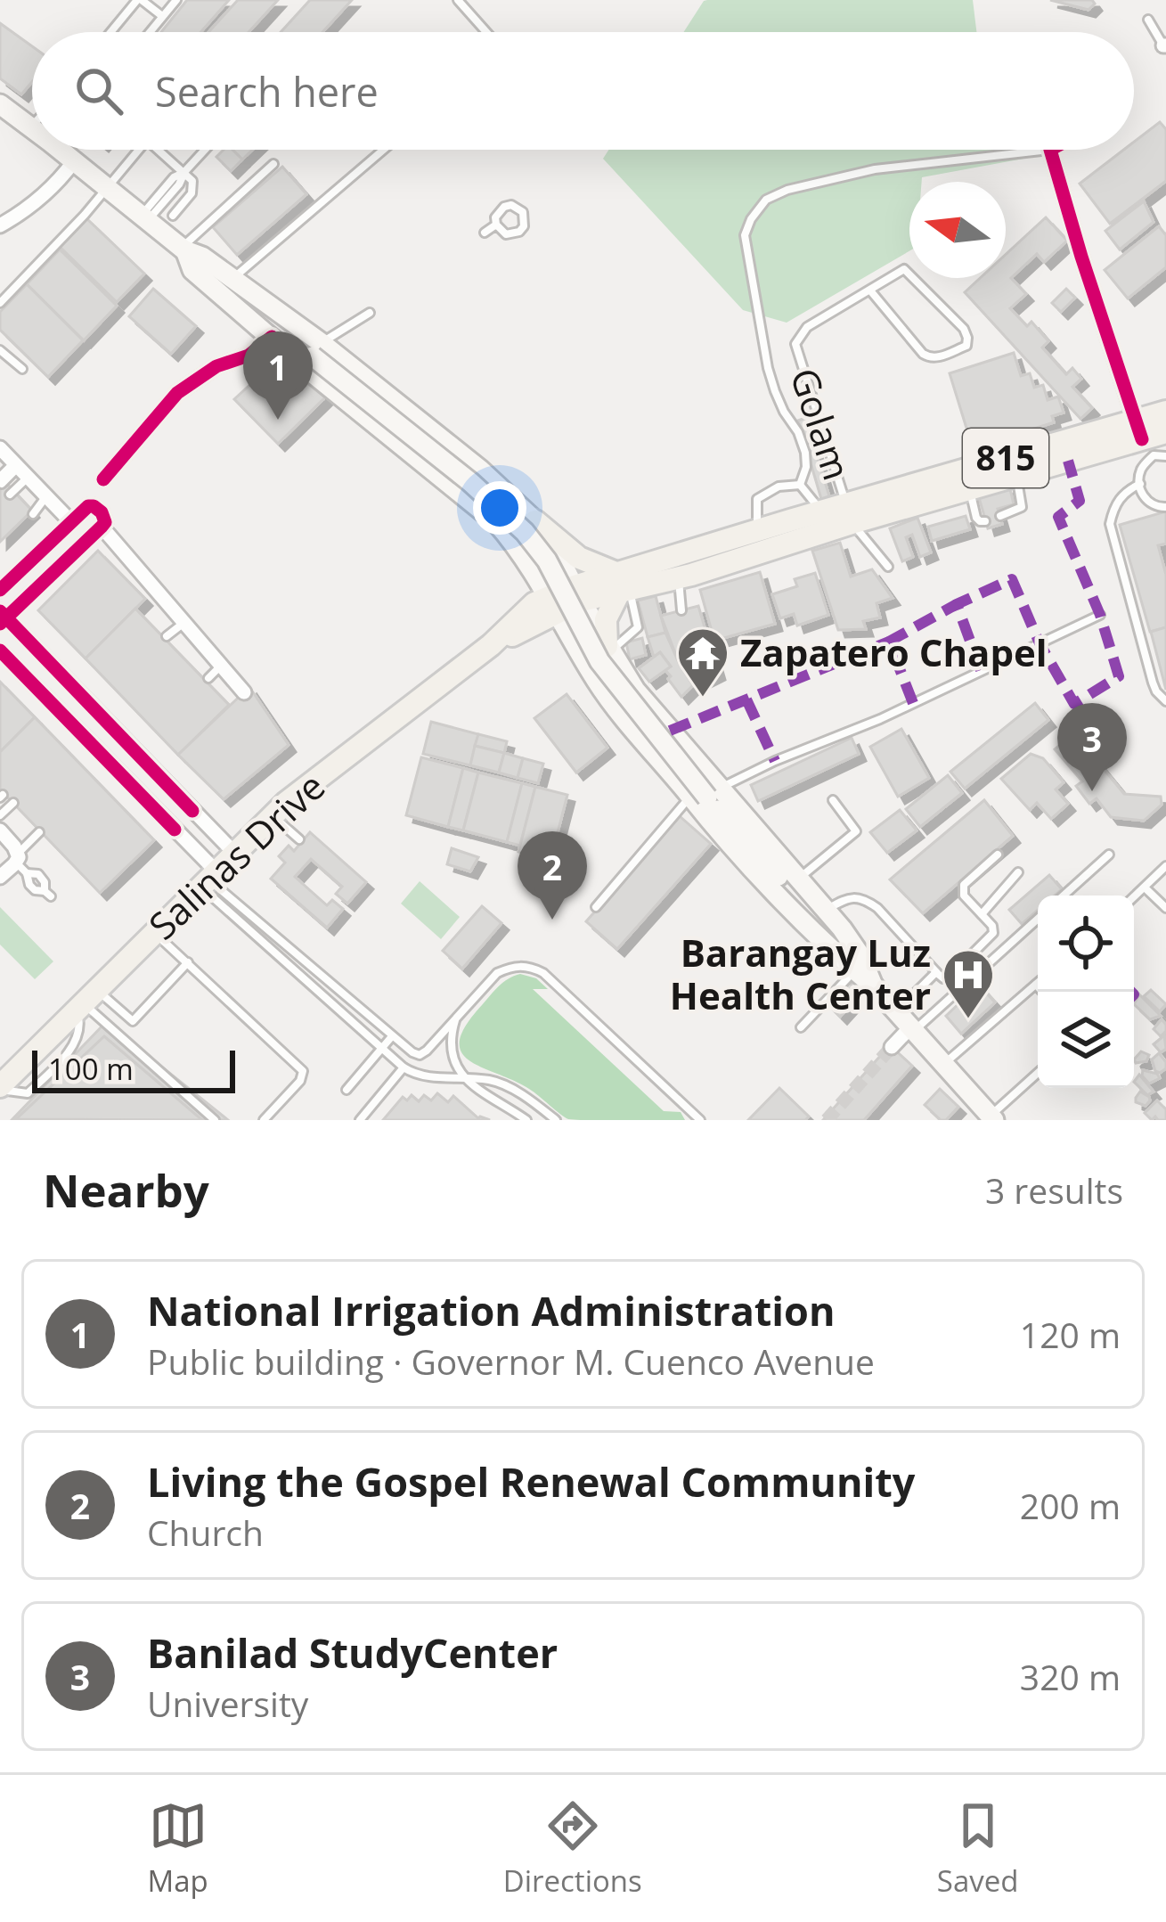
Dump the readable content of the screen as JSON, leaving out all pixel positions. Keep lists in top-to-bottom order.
{
  "streets": {
    "main road": ["815", "Salinas Drive"],
    "lane": ["Golam"]
  },
  "crossings": [
    ["Golam", "815"],
    ["815", "Salinas Drive"]
  ],
  "places": {
    "temple": ["Zapatero Chapel"],
    "hospital": ["Barangay Luz Health Center"]
  },
  "scale_bar": "100 m",
  "north": "left",
  "page": {
    "search": "Search here",
    "pins": ["1", "3", "2"],
    "scale": "100 m",
    "heading": ["Nearby", "3 results"],
    "list": [
      {
        "mark": "1",
        "name": "National Irrigation Administration",
        "note": "Public building · Governor M. Cuenco Avenue",
        "value": "120 m"
      },
      {
        "mark": "2",
        "name": "Living the Gospel Renewal Community",
        "note": "Church",
        "value": "200 m"
      },
      {
        "mark": "3",
        "name": "Banilad StudyCenter",
        "note": "University",
        "value": "320 m"
      }
    ],
    "nav": ["Map", "Directions", "Saved"]
  }
}
